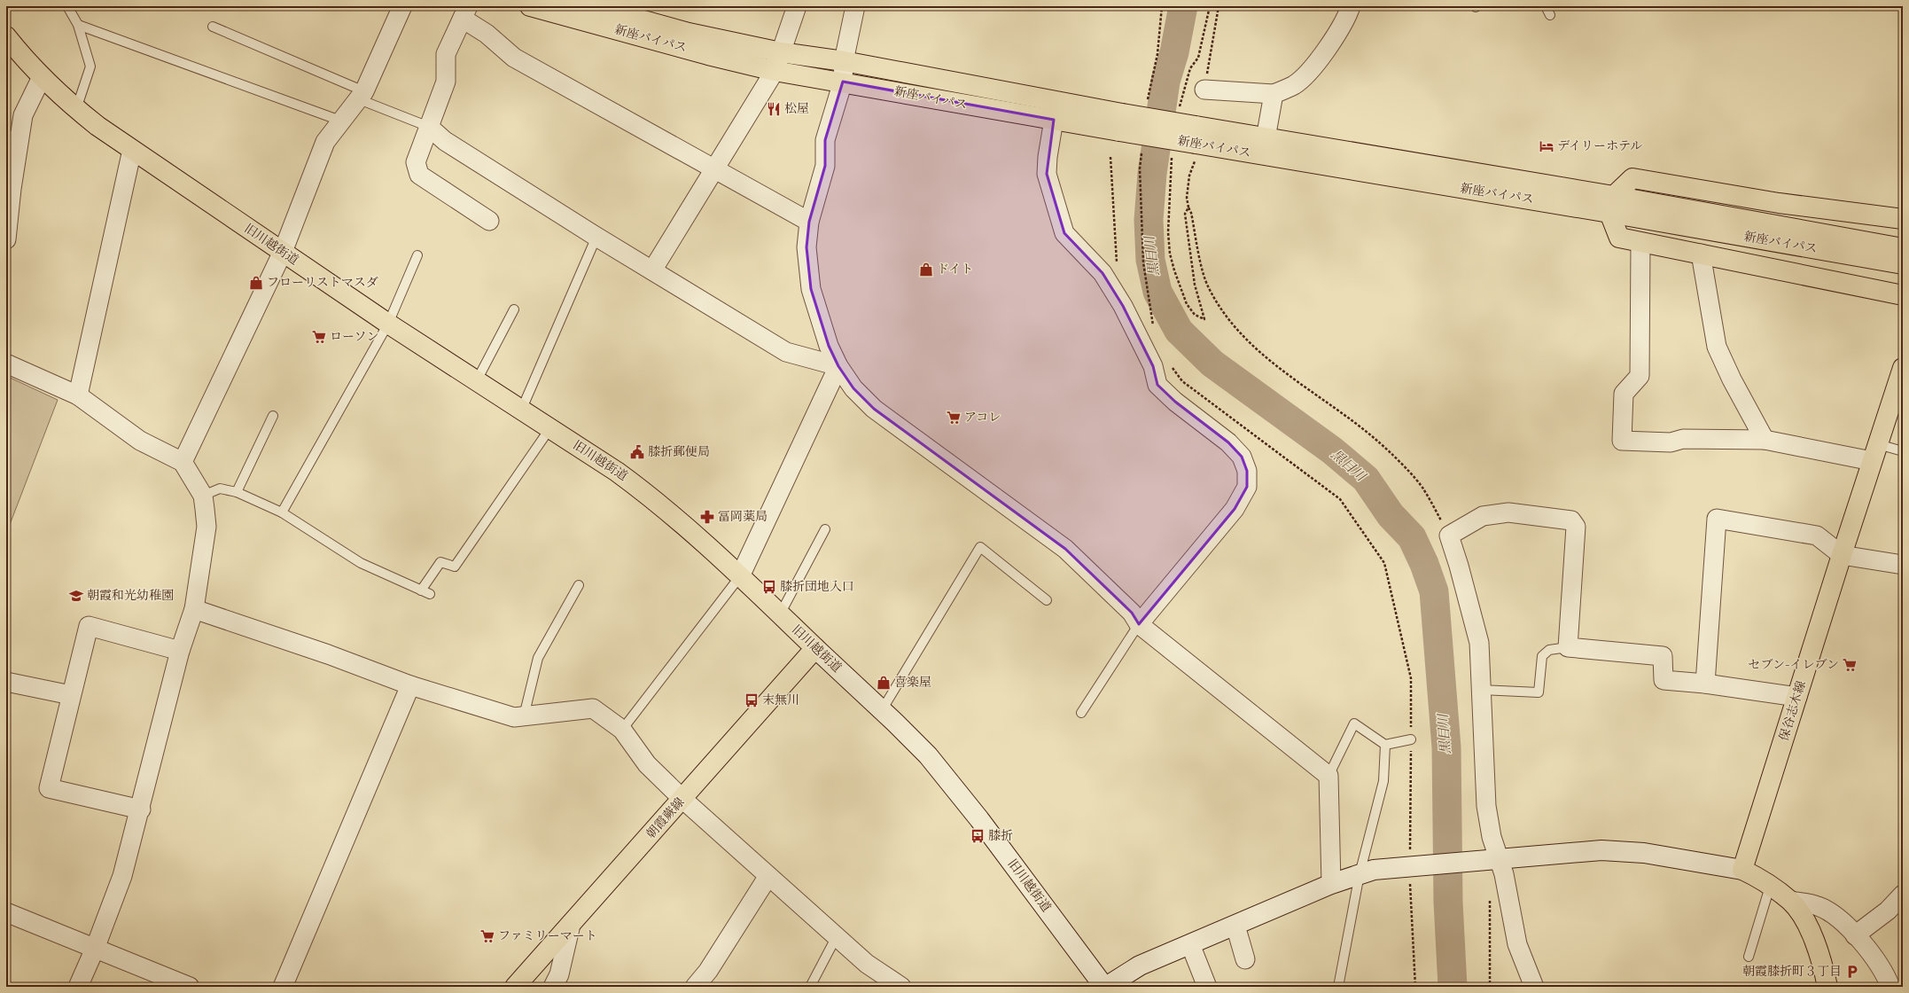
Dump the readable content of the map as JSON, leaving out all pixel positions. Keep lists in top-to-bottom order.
{
  "streets": {
    "main road": [
      "新座バイパス",
      "旧川越街道",
      "保谷志木線",
      "朝霞蕨線"
    ]
  },
  "crossings": [
    ["旧川越街道", "朝霞蕨線"]
  ],
  "water": ["黒目川"],
  "places": {
    "restaurant": ["松屋"],
    "hotel": ["デイリーホテル"],
    "shop": ["ドイト", "フローリストマスダ", "喜楽屋"],
    "supermarket": [
      "ローソン",
      "アコレ",
      "セブン-イレブン",
      "ファミリーマート"
    ],
    "public building": ["膝折郵便局"],
    "pharmacy": ["冨岡薬局"],
    "bus stop": ["膝折団地入口", "末無川", "膝折"],
    "school or university": ["朝霞和光幼稚園"],
    "parking": ["朝霞膝折町３丁目"]
  }
}
